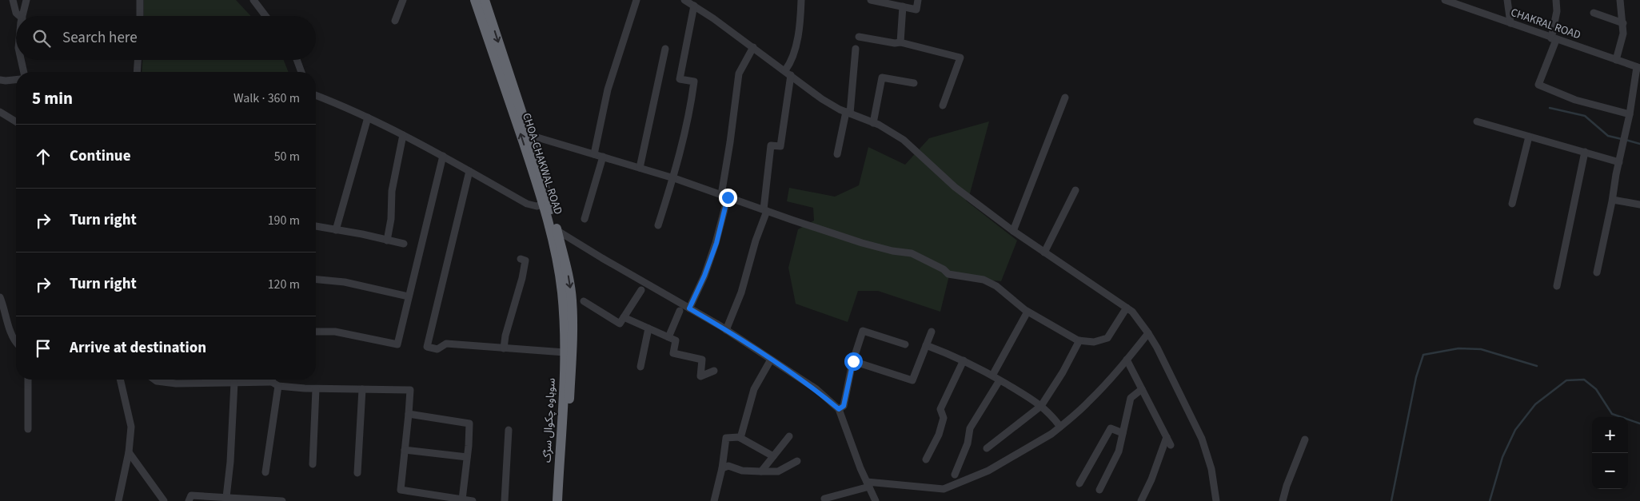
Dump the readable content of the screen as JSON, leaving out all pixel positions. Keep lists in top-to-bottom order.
{
  "streets": {
    "highway": ["CHOA-CHAKWAL ROAD", "سوہاوہ چکوال سڑک"],
    "street": ["CHAKRAL ROAD"]
  },
  "crossings": [
    ["CHOA-CHAKWAL ROAD", "سوہاوہ چکوال سڑک"]
  ],
  "page": {
    "search": "Search here",
    "heading": ["5 min", "Walk · 360 m"],
    "list": [
      ["Continue", "50 m"],
      ["Turn right", "190 m"],
      ["Turn right", "120 m"],
      "Arrive at destination"
    ],
    "map_buttons": ["+", "−"]
  }
}
